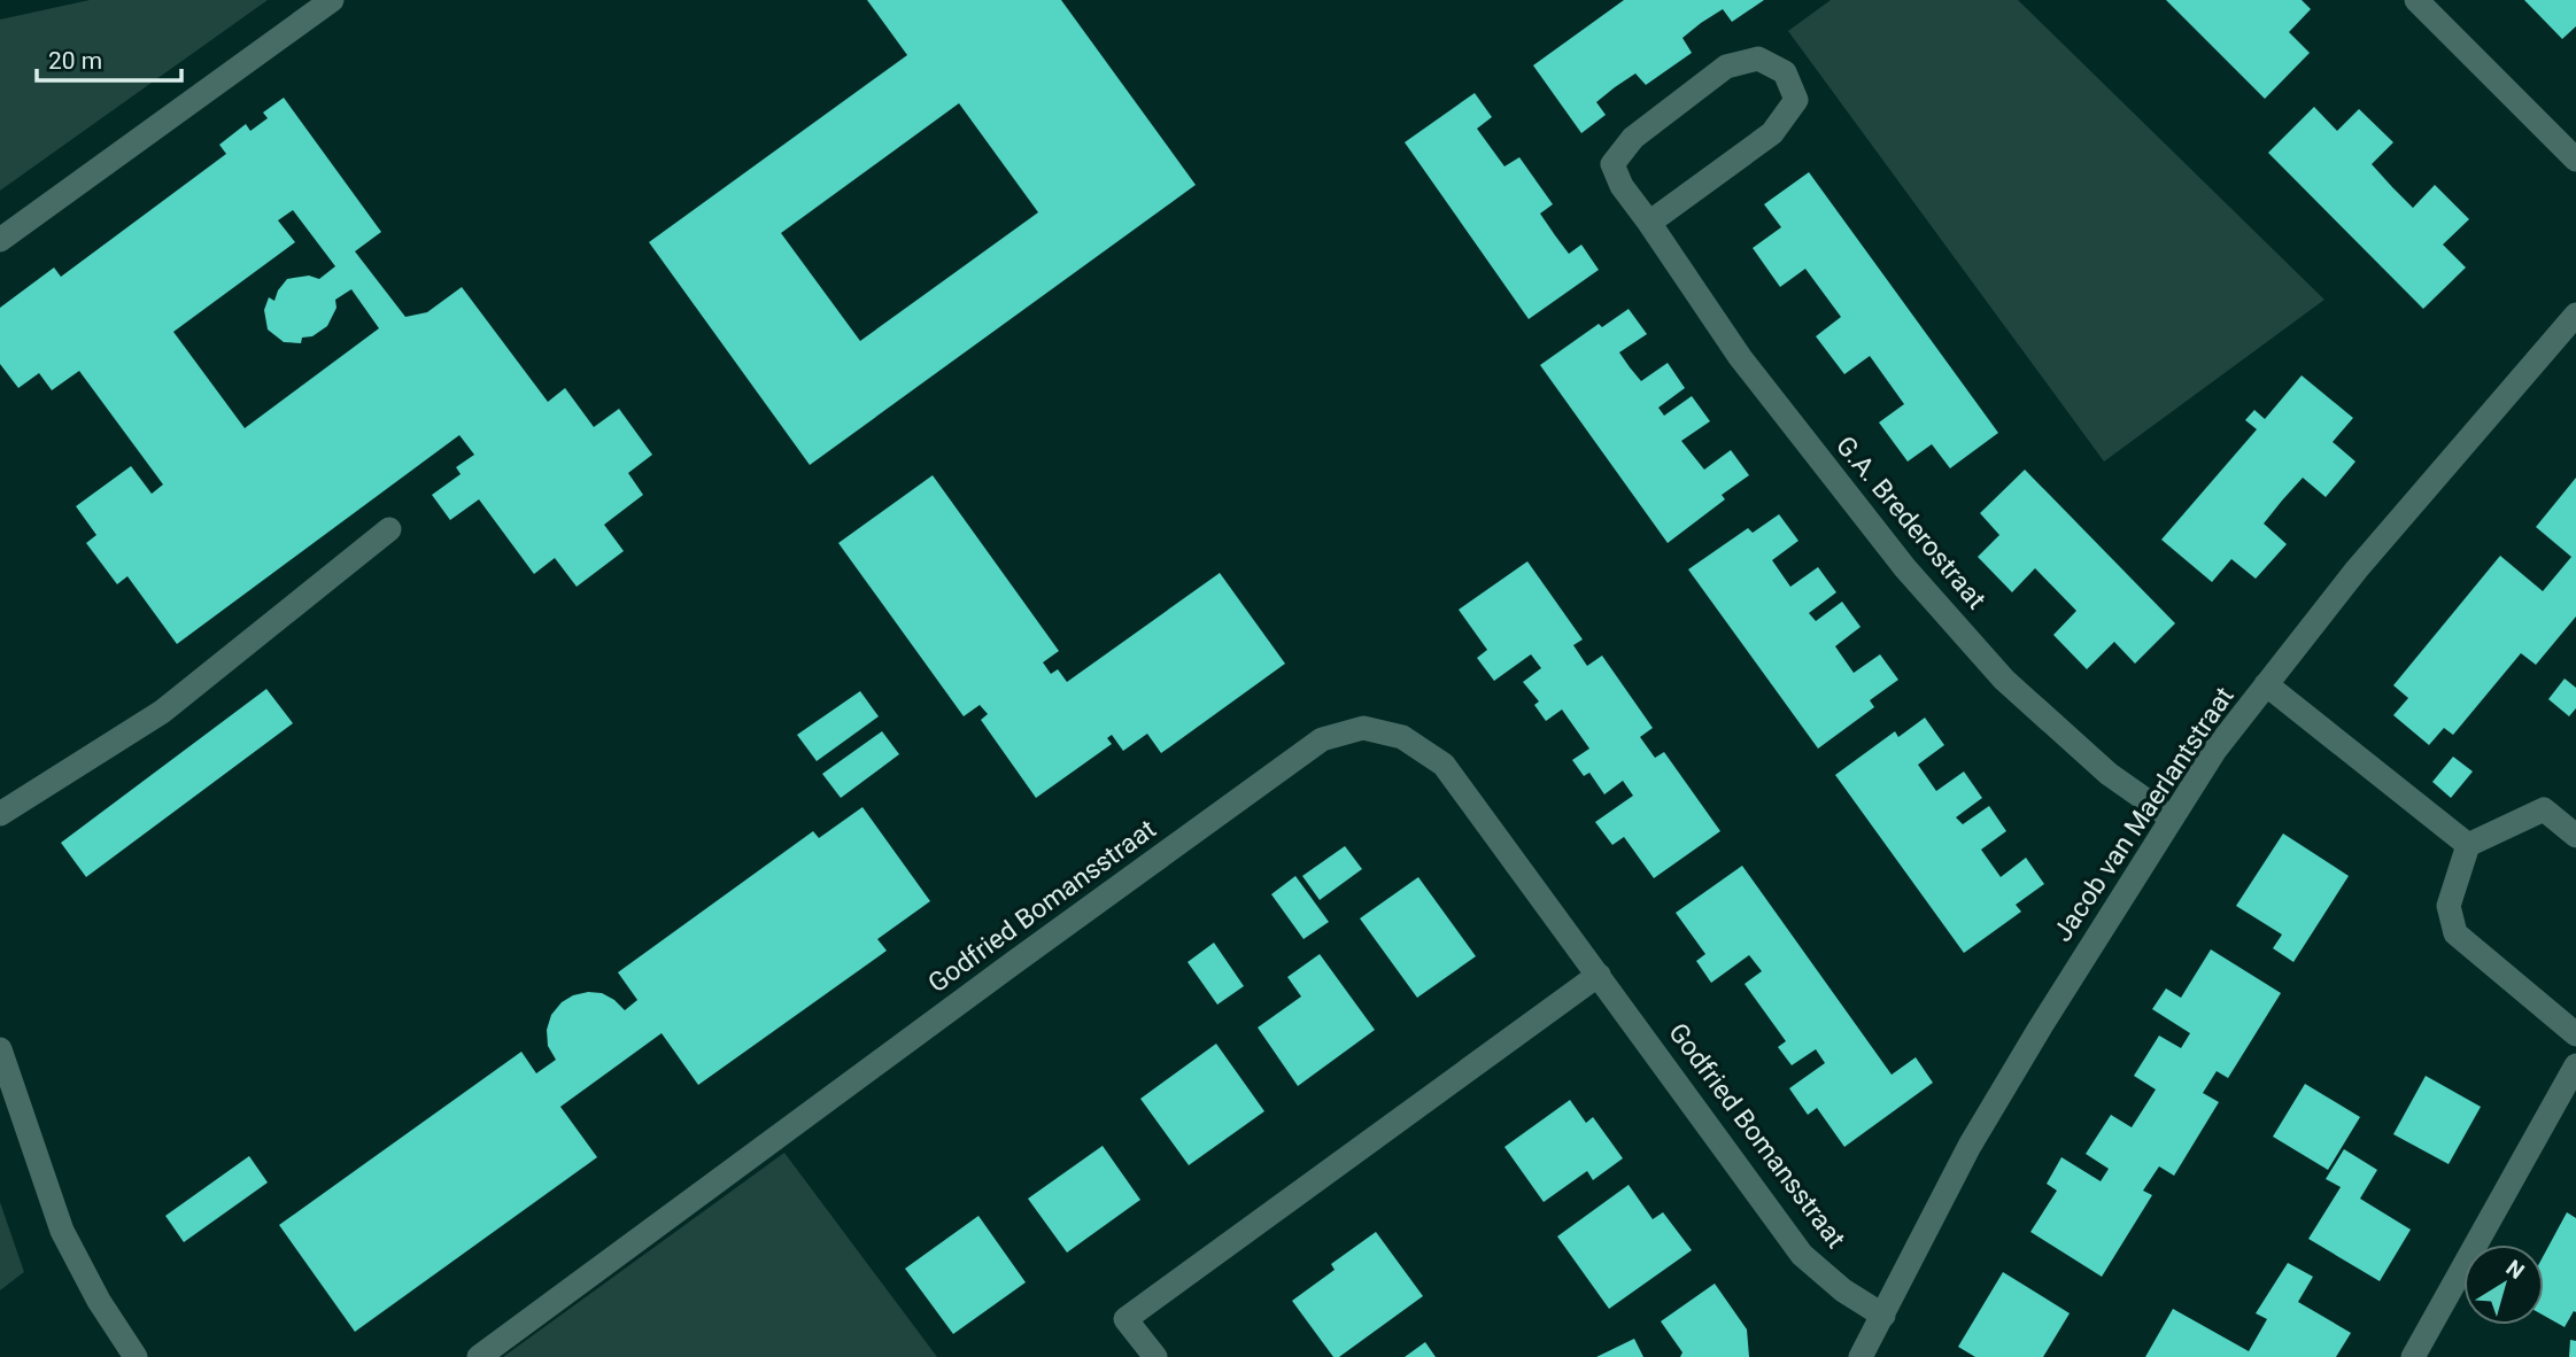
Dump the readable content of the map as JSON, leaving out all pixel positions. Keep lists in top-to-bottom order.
{
  "streets": {
    "street": ["G.A. Brederostraat", "Jacob van Maerlantstraat", "Godfried Bomansstraat"]
  },
  "crossings": [
    ["G.A. Brederostraat", "Jacob van Maerlantstraat"],
    ["Jacob van Maerlantstraat", "Godfried Bomansstraat"]
  ],
  "scale_bar": "20 m",
  "north": "top right"
}
